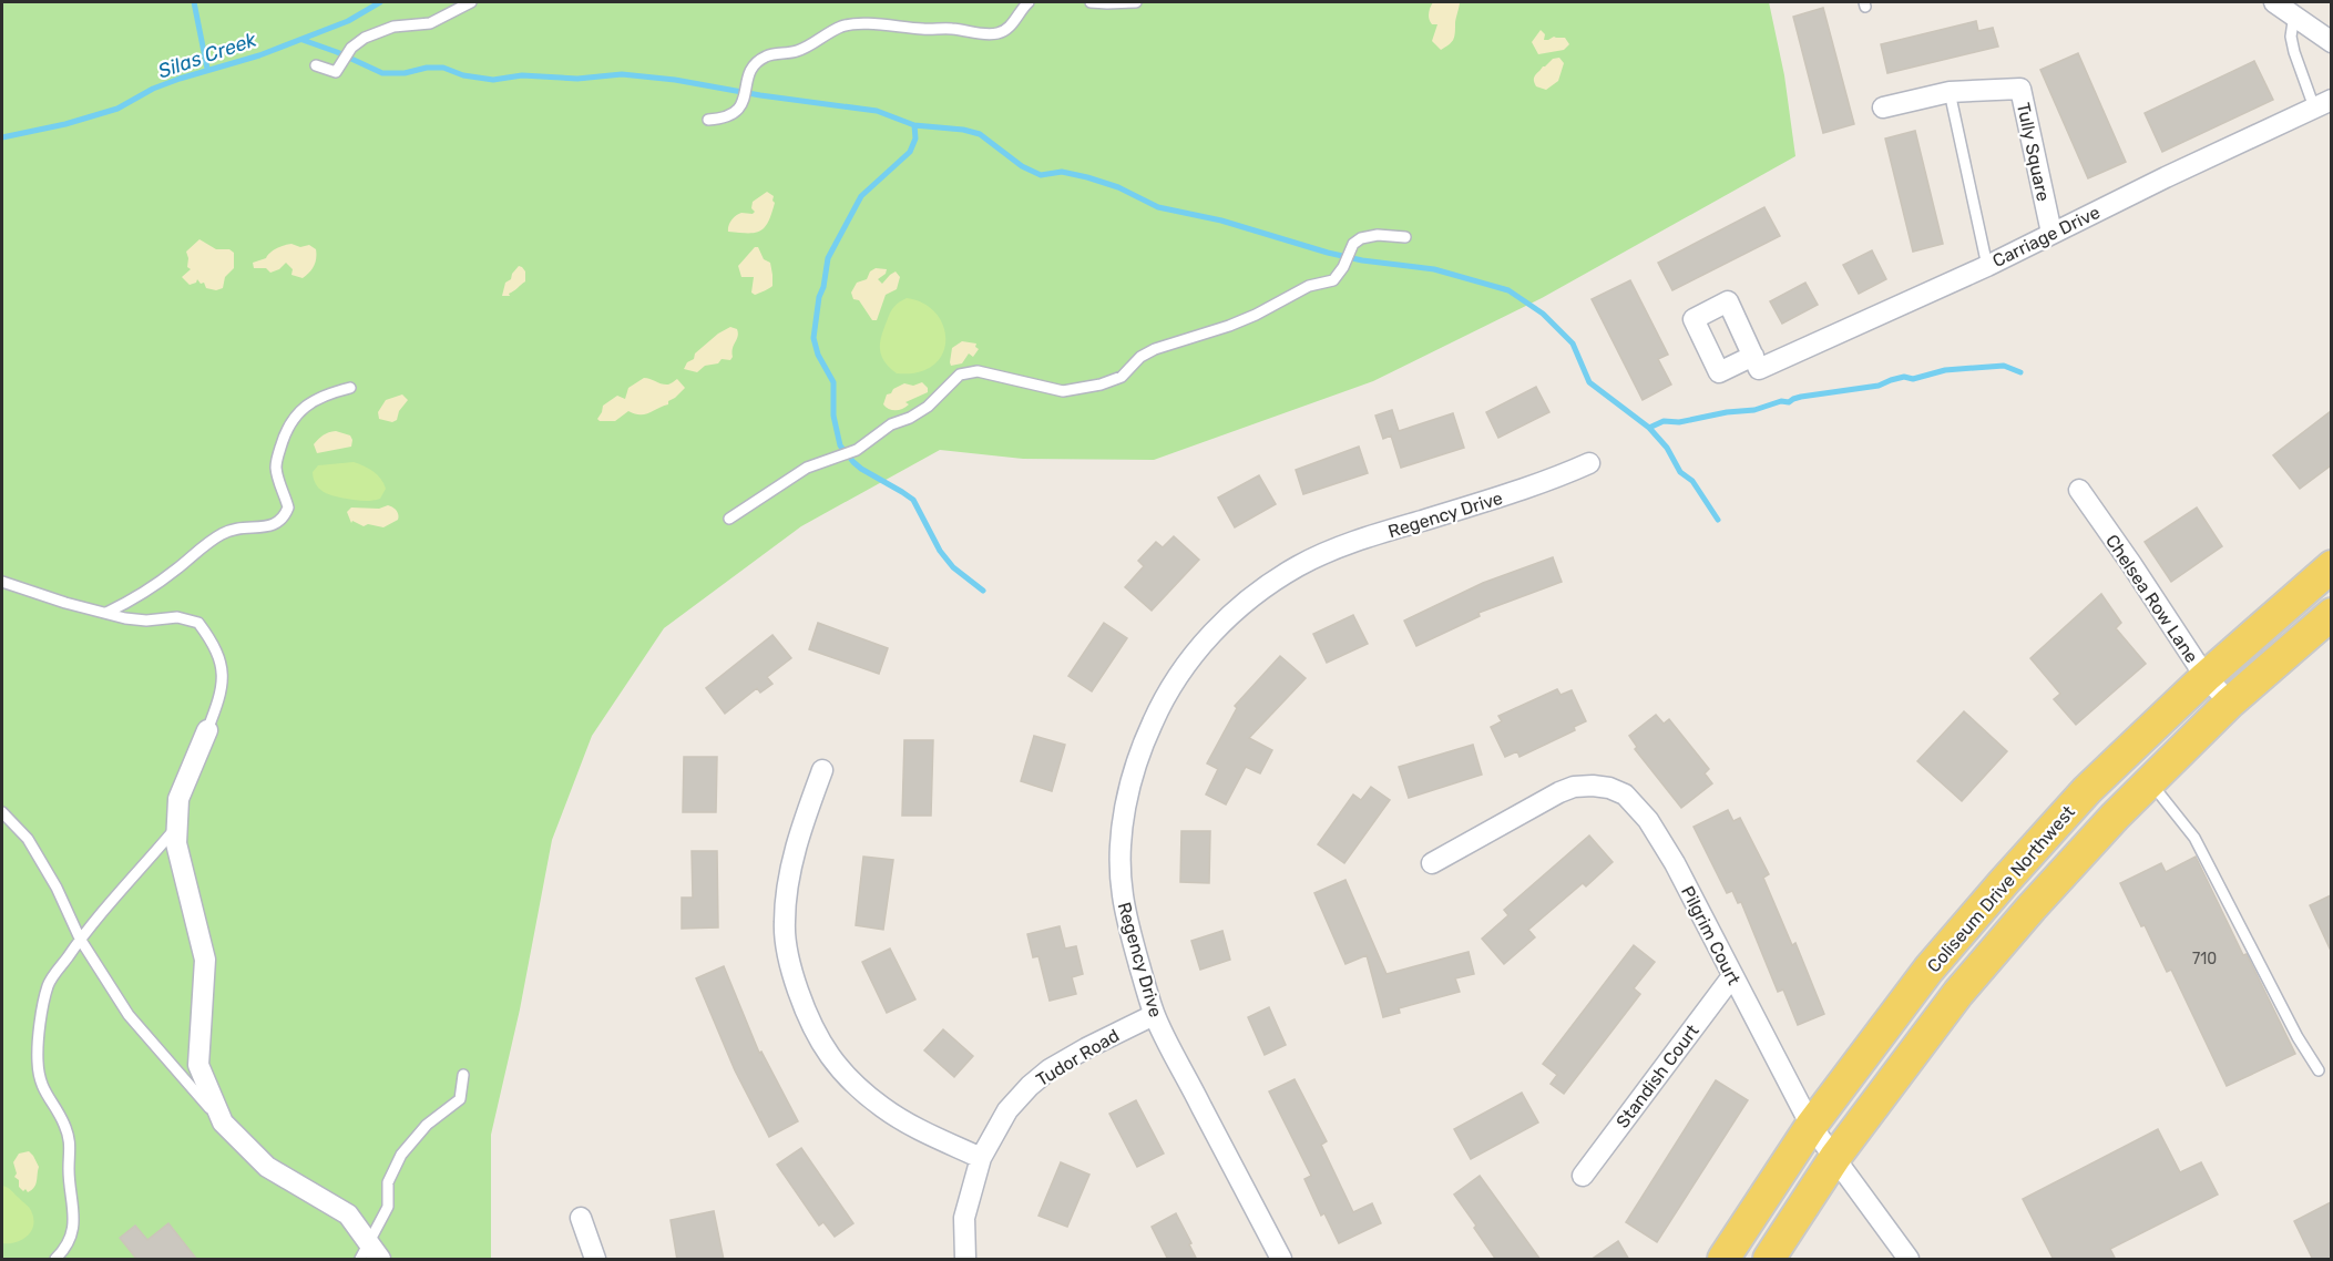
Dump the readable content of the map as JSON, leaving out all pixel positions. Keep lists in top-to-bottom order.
{
  "streets": {
    "main road": ["Coliseum Drive Northwest"],
    "street": [
      "Tully Square",
      "Carriage Drive",
      "Regency Drive",
      "Chelsea Row Lane",
      "Pilgrim Court",
      "Tudor Road",
      "Standish Court"
    ]
  },
  "crossings": [
    ["Tully Square", "Carriage Drive"],
    ["Regency Drive", "Tudor Road"],
    ["Chelsea Row Lane", "Coliseum Drive Northwest"],
    ["Coliseum Drive Northwest", "Pilgrim Court"],
    ["Pilgrim Court", "Standish Court"]
  ],
  "water": ["Silas Creek"],
  "house_numbers": ["710"]
}
